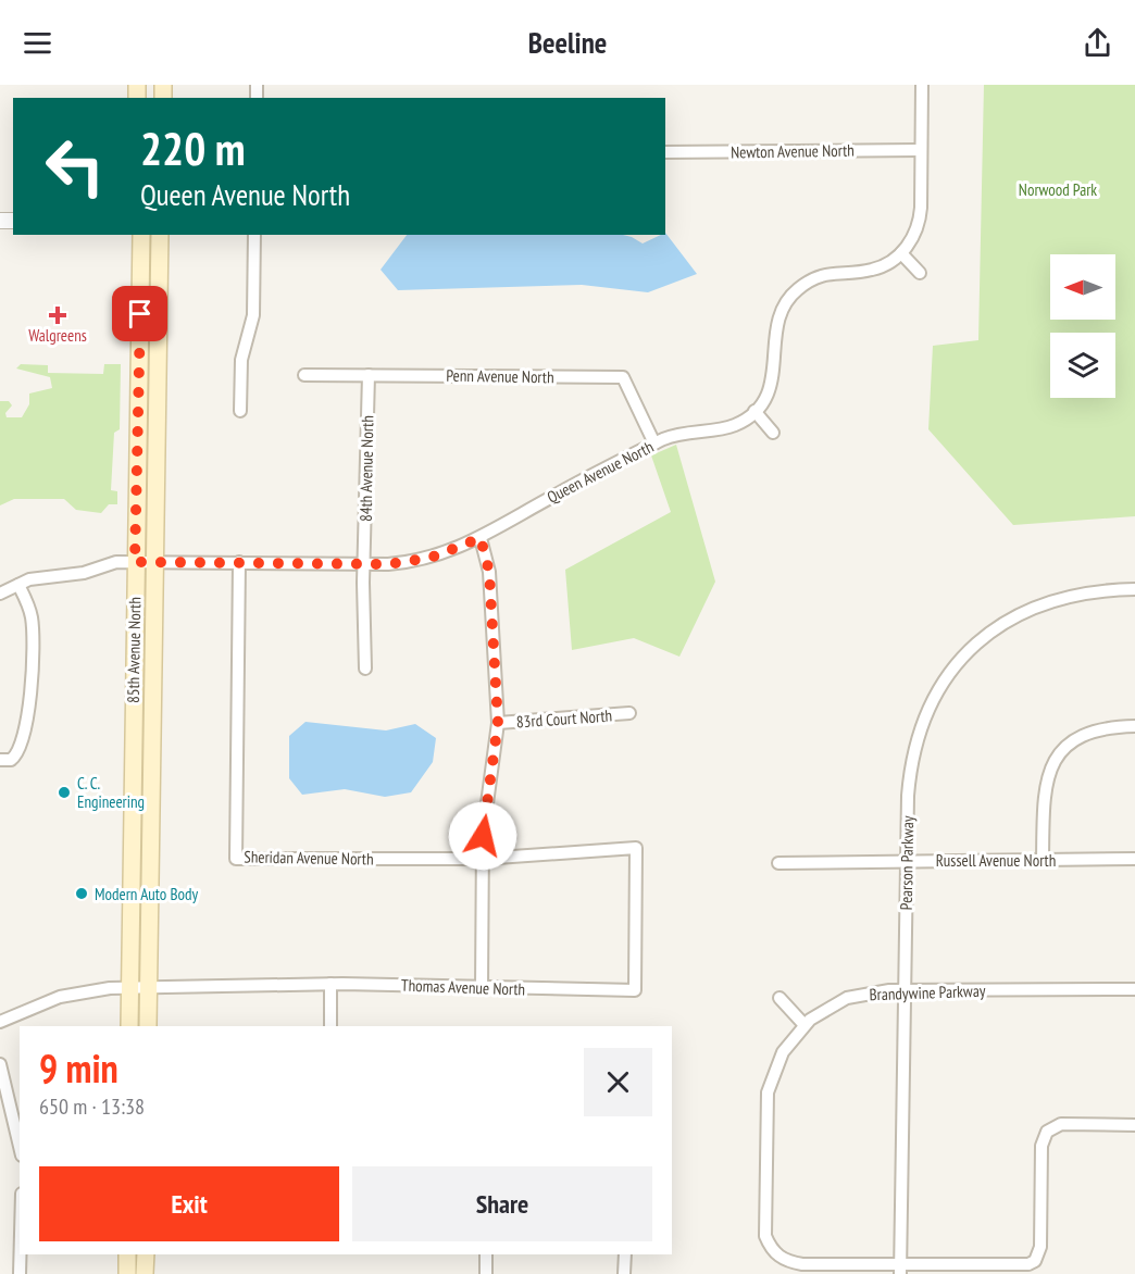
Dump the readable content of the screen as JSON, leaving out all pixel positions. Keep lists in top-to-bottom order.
{
  "streets": {
    "main road": ["85th Avenue North"],
    "street": [
      "Newton Avenue North",
      "Penn Avenue North",
      "84th Avenue North",
      "Queen Avenue North",
      "83rd Court North",
      "Sheridan Avenue North",
      "Russell Avenue North",
      "Pearson Parkway",
      "Thomas Avenue North",
      "Brandywine Parkway"
    ]
  },
  "crossings": [
    ["Penn Avenue North", "84th Avenue North"],
    ["Penn Avenue North", "Queen Avenue North"],
    ["84th Avenue North", "Queen Avenue North"],
    ["Queen Avenue North", "85th Avenue North"],
    ["Queen Avenue North", "Sheridan Avenue North"],
    ["85th Avenue North", "Thomas Avenue North"],
    ["Sheridan Avenue North", "Thomas Avenue North"],
    ["Russell Avenue North", "Pearson Parkway"],
    ["Pearson Parkway", "Brandywine Parkway"]
  ],
  "parks": ["Norwood Park"],
  "places": {
    "health": ["Walgreens"],
    "other": ["C. C. Engineering", "Modern Auto Body"]
  },
  "north": "left",
  "page": {
    "header": "Beeline",
    "turn": ["220 m", "Queen Avenue North"],
    "heading": ["9 min", "650 m · 13:38"],
    "buttons": ["Exit", "Share"]
  }
}
